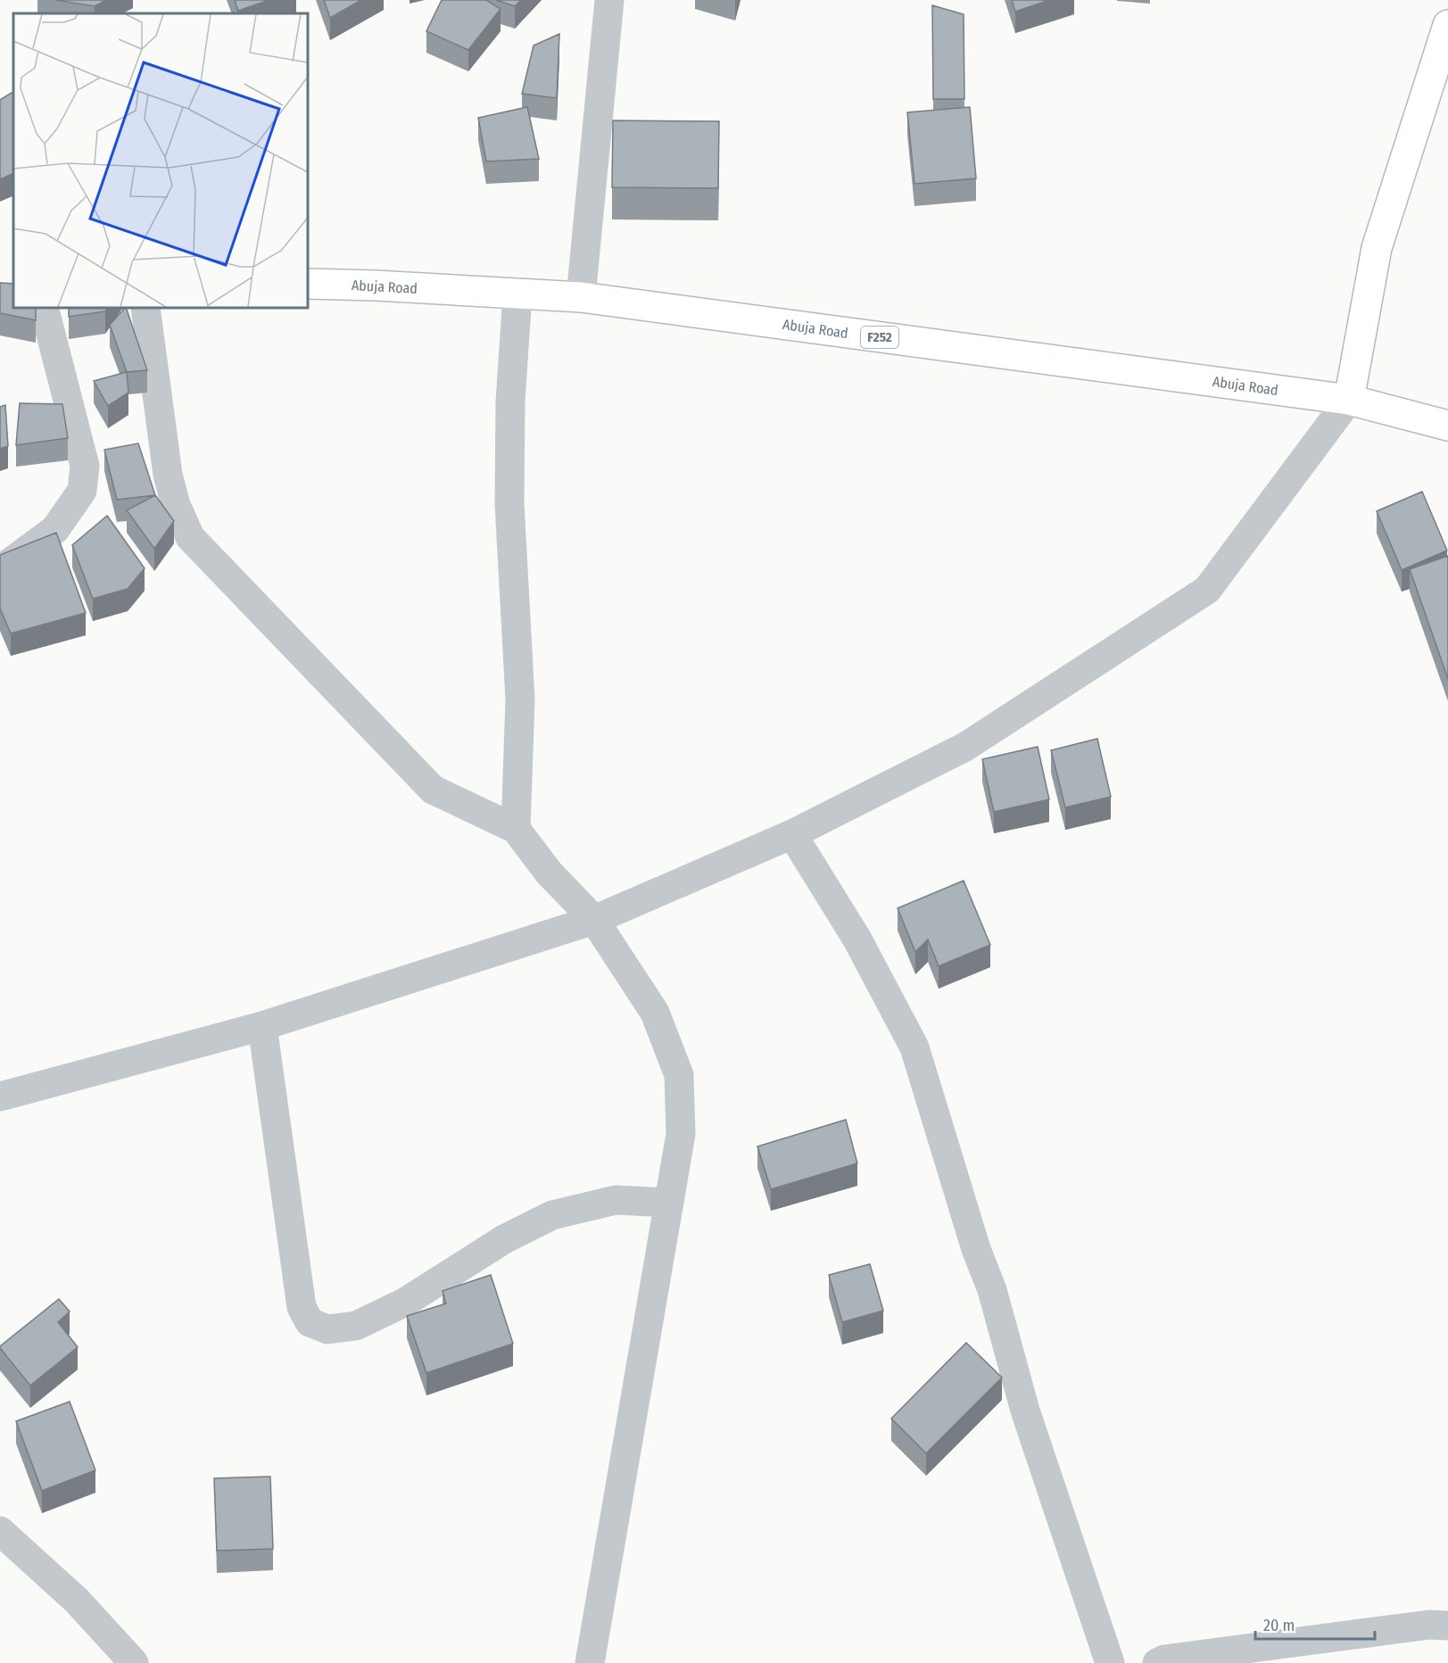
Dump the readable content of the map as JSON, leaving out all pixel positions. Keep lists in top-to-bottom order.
{
  "streets": {
    "main road": ["Abuja Road", "F252"]
  },
  "scale_bar": "20 m"
}
